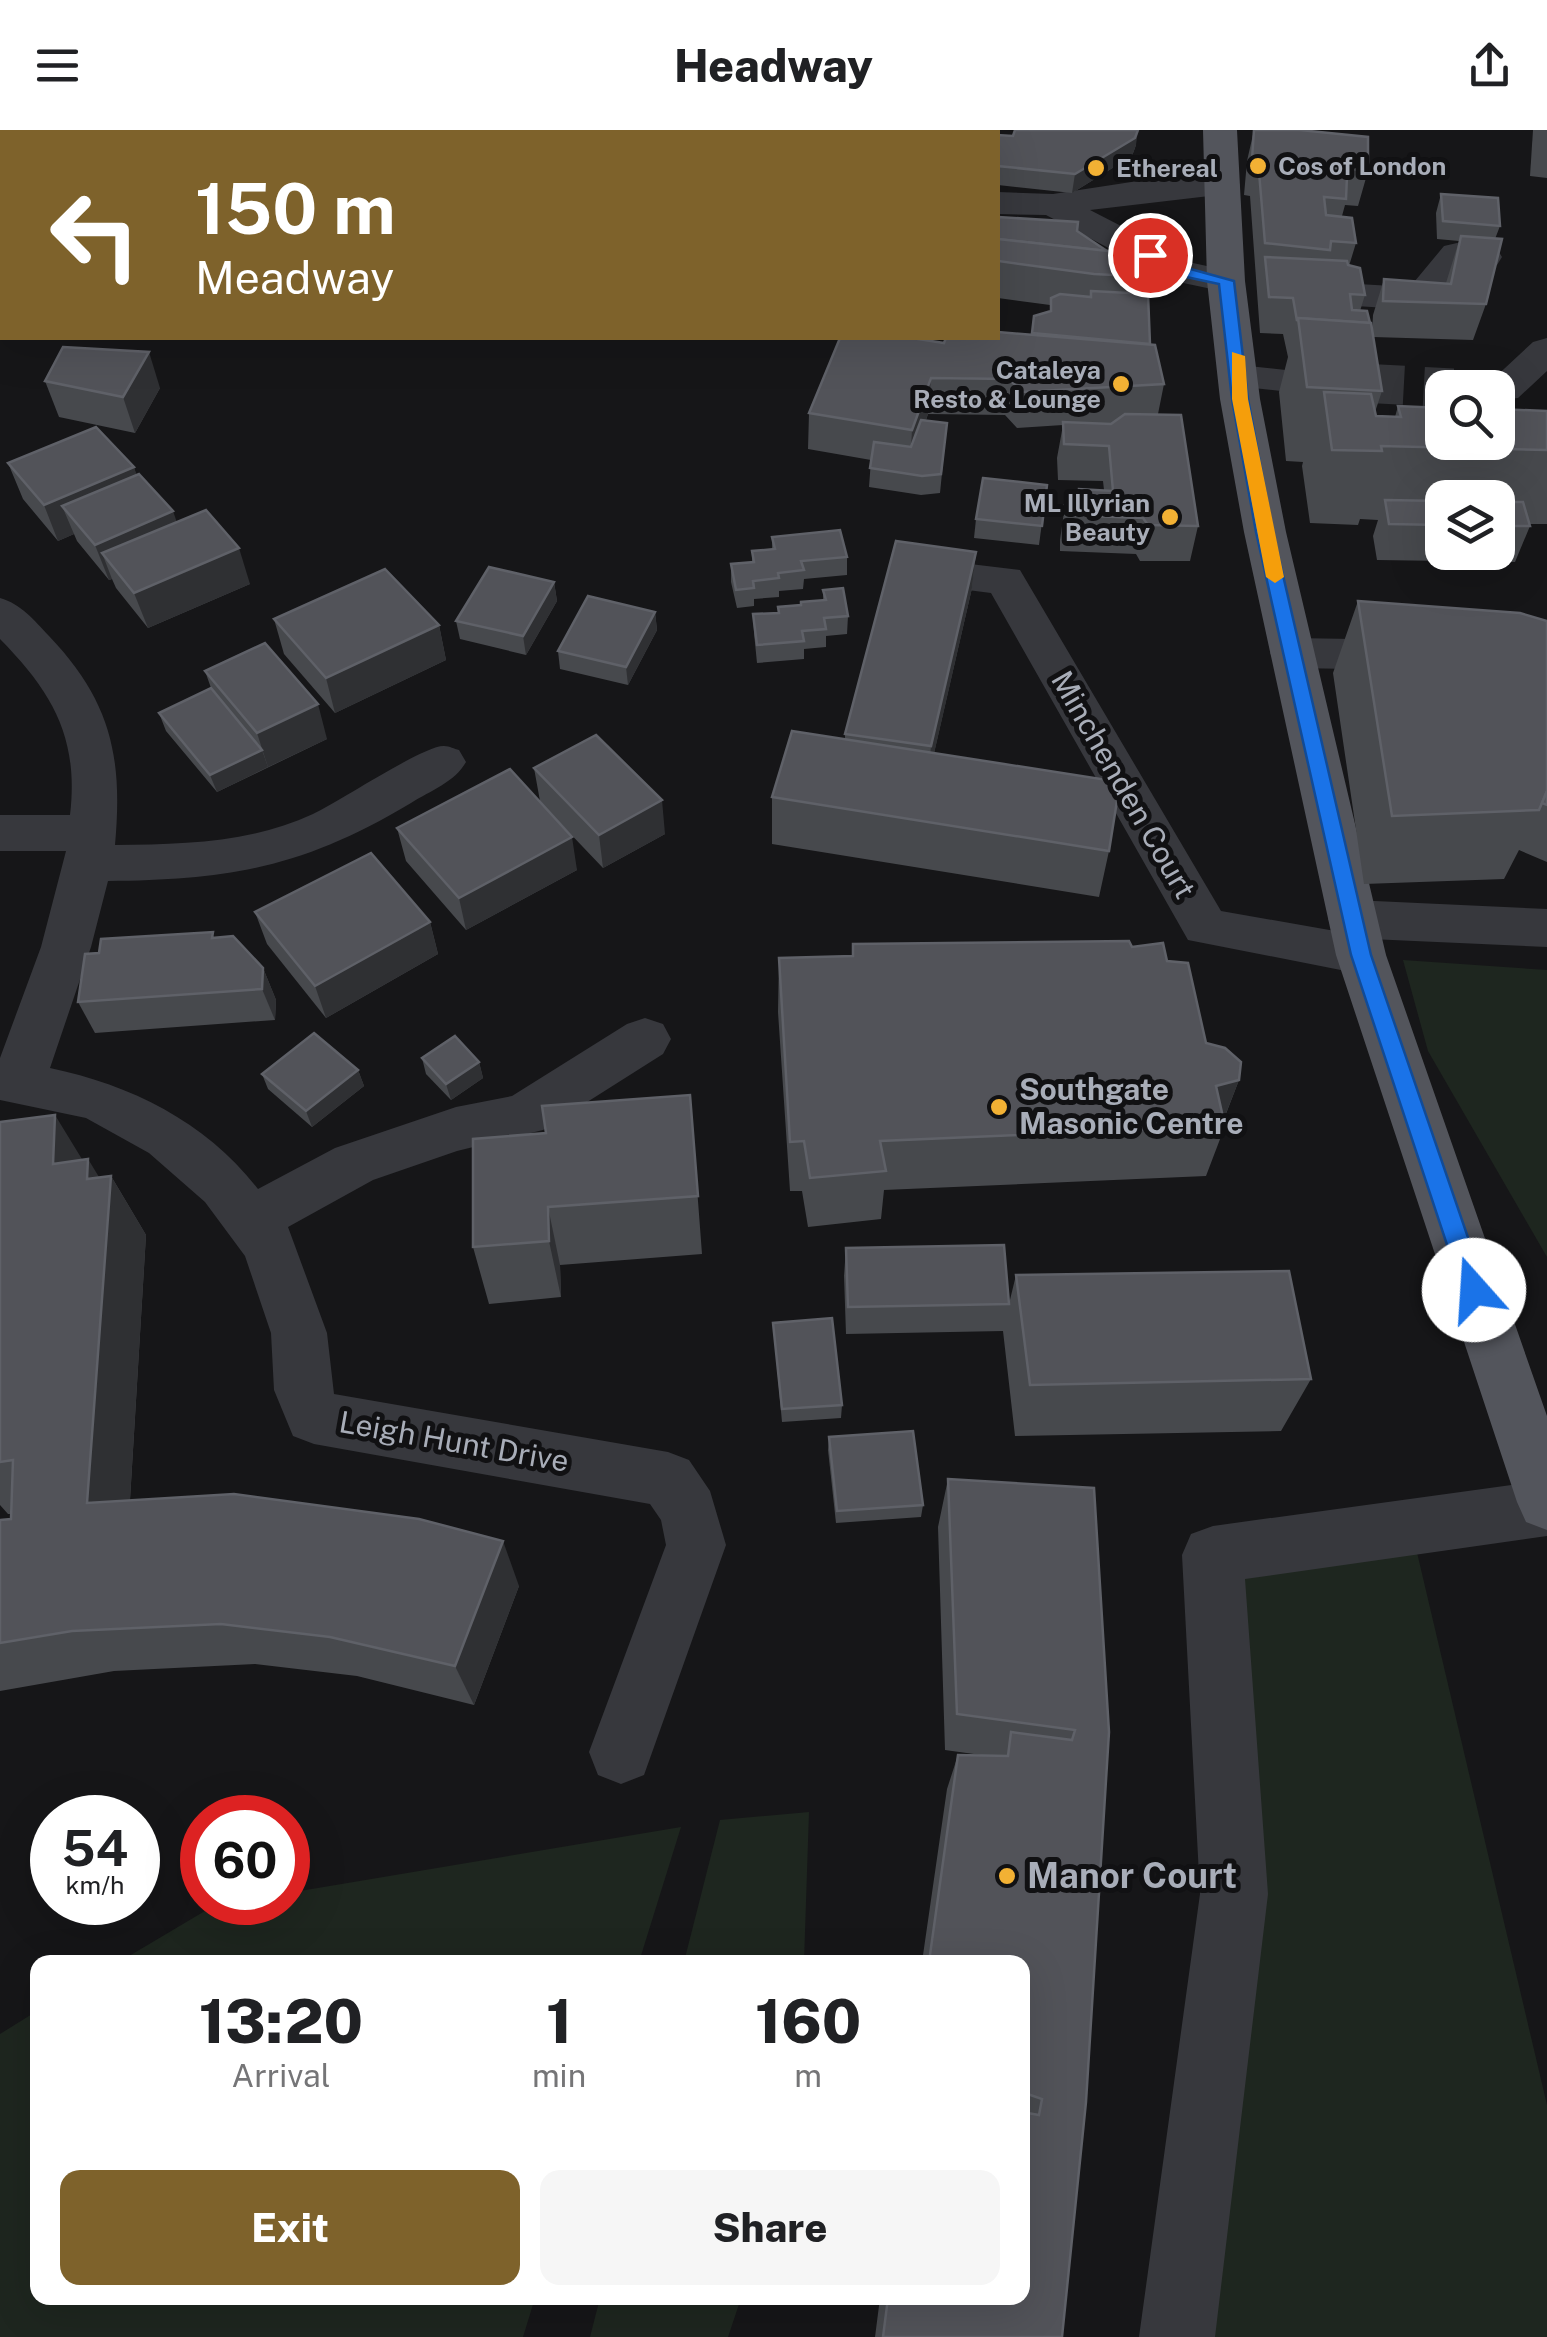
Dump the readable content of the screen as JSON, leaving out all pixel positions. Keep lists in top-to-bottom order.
{
  "streets": {
    "street": ["Minchenden Court", "Leigh Hunt Drive"]
  },
  "places": [
    "Cos of London",
    "Ethereal",
    "Cataleya Resto & Lounge",
    "ML Illyrian Beauty",
    "Southgate Masonic Centre",
    "Manor Court"
  ],
  "page": {
    "header": "Headway",
    "turn": ["150 m", "Meadway"],
    "speed": "54 km/h",
    "limit": "60",
    "eta": [
      "13:20",
      "Arrival",
      "1",
      "min",
      "160",
      "m"
    ],
    "buttons": ["Exit", "Share"]
  }
}
